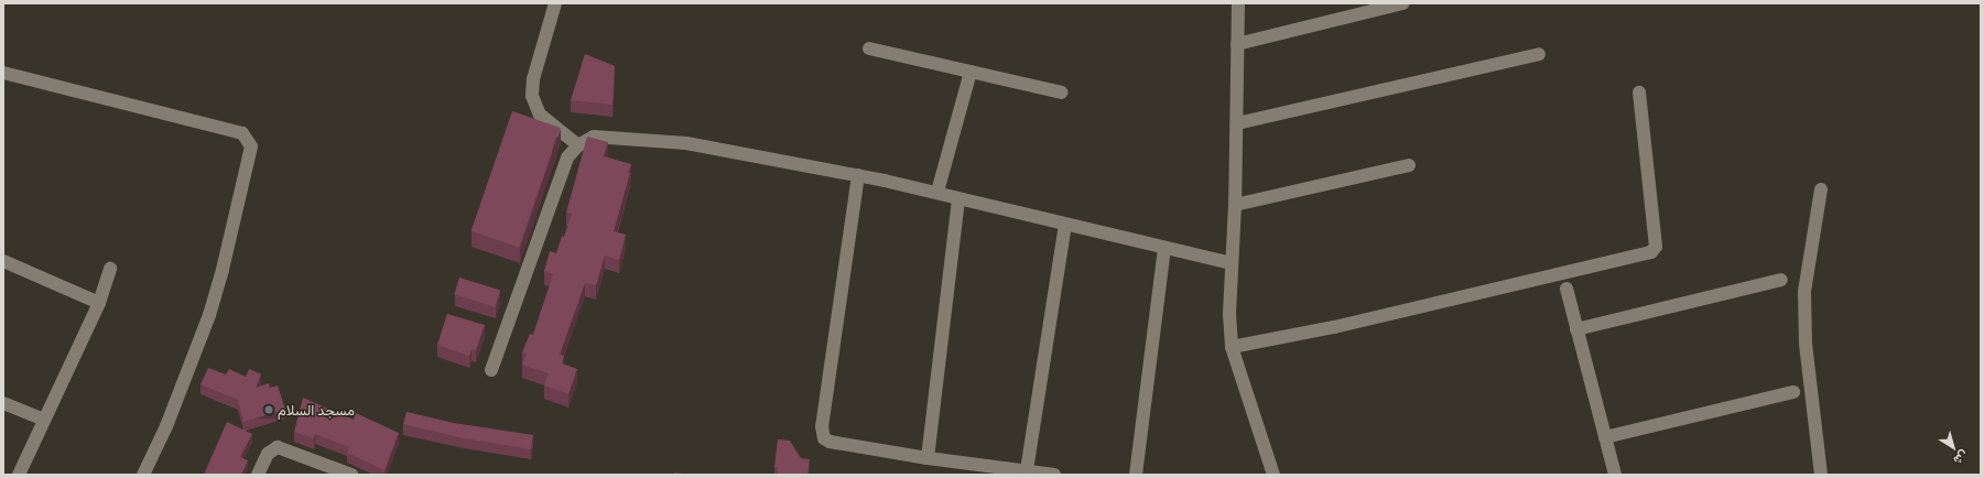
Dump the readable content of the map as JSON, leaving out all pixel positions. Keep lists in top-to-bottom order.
{
  "places": ["مسجد السلام"],
  "north": "bottom right"
}
